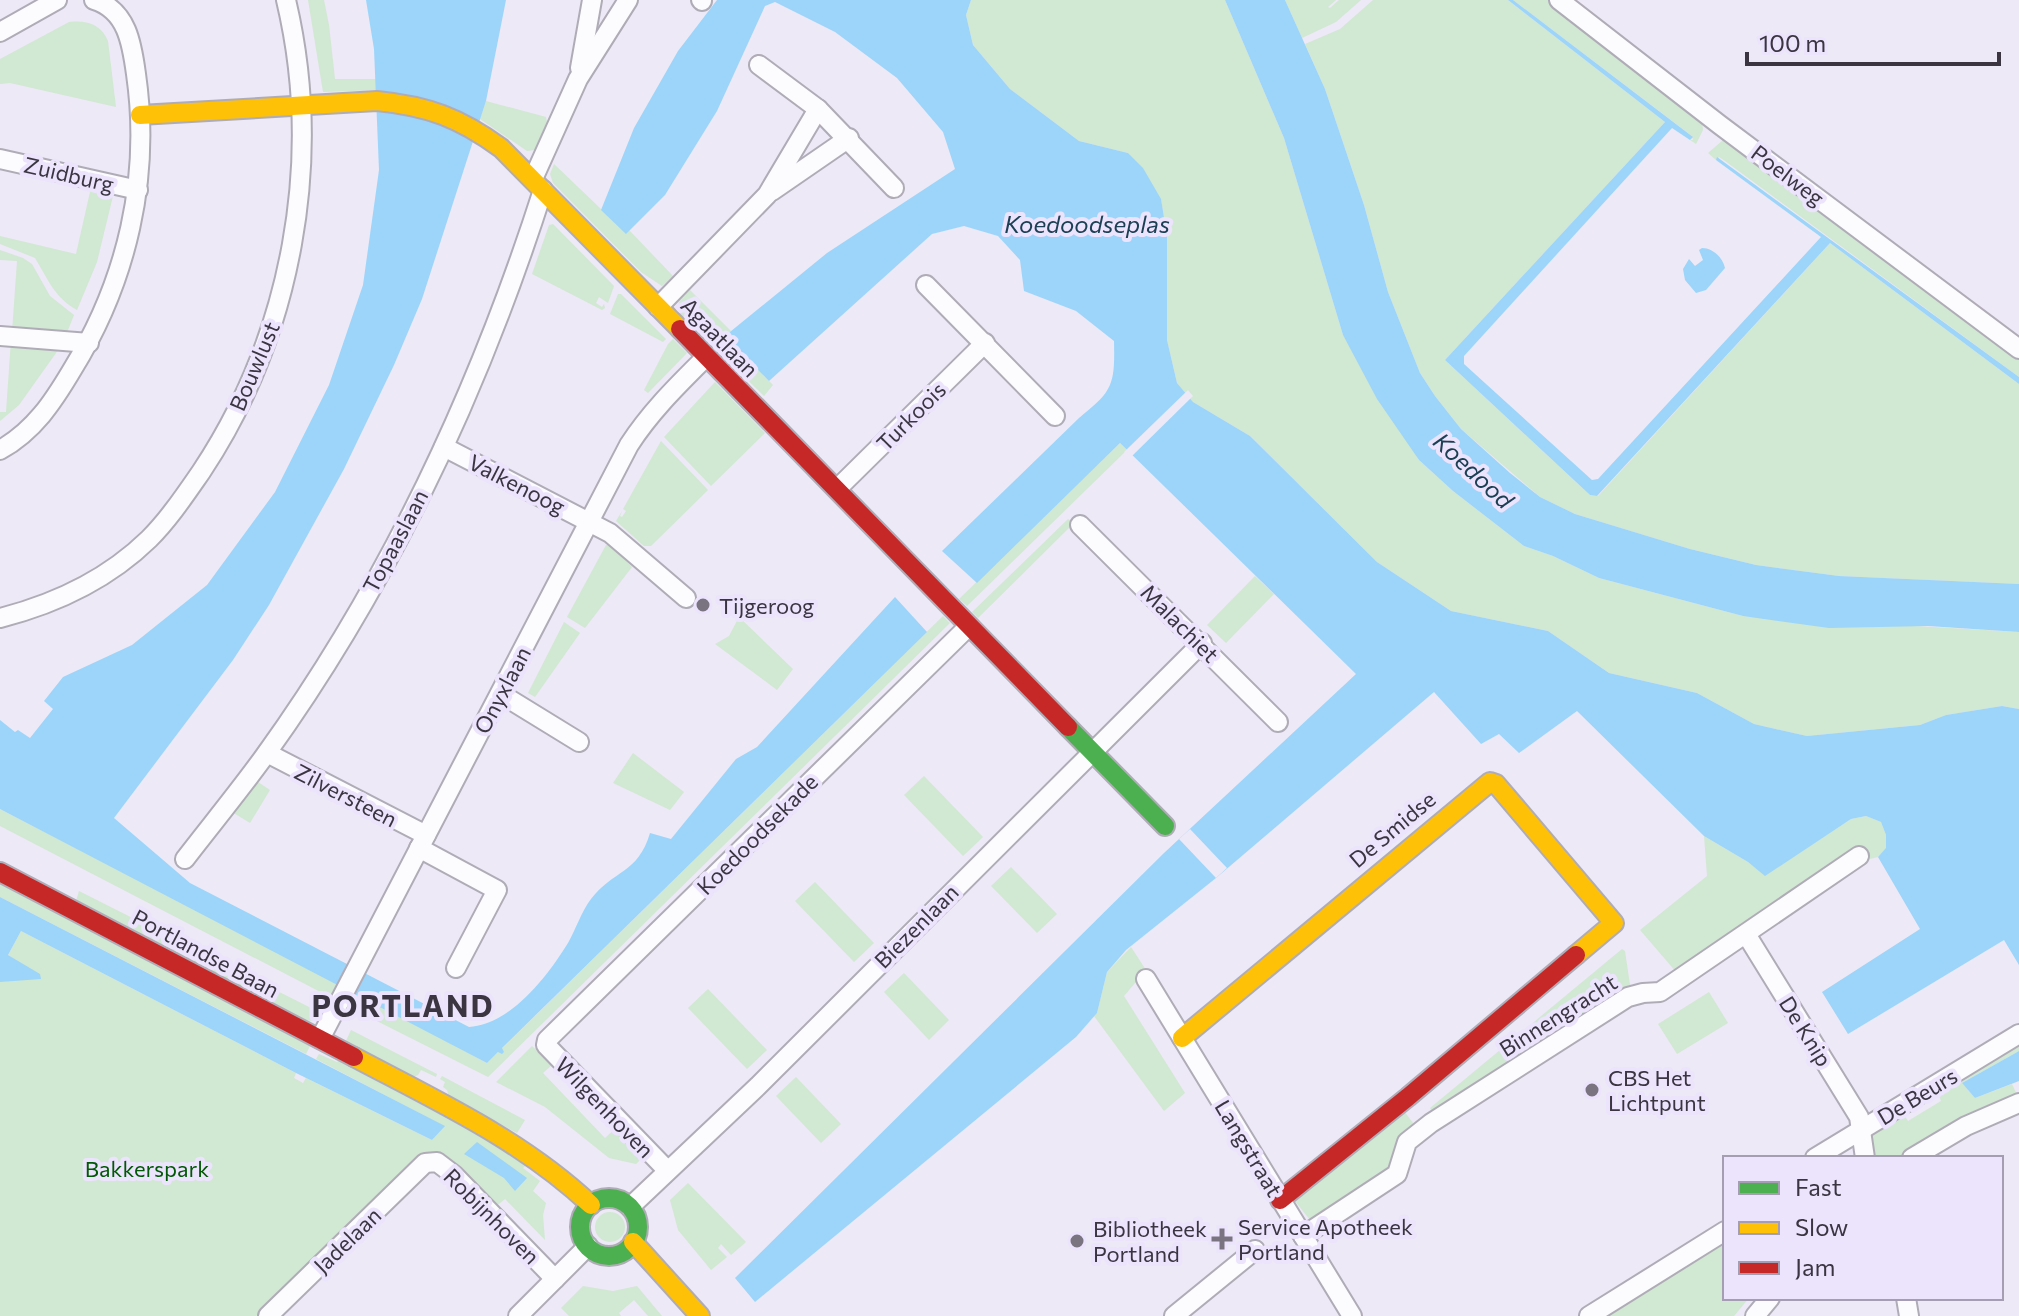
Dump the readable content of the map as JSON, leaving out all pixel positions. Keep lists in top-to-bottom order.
{
  "streets": {
    "street": [
      "Zuidburg",
      "Poelweg",
      "Agaatlaan",
      "Bouwlust",
      "Turkoois",
      "Valkenoog",
      "Topaaslaan",
      "Malachiet",
      "Onyxlaan",
      "Zilversteen",
      "De Smidse",
      "Koedoodsekade",
      "Biezenlaan",
      "Portlandse Baan",
      "Binnengracht",
      "De Knip",
      "De Beurs",
      "Wilgenhoven",
      "Langstraat",
      "Robijnhoven",
      "Jadelaan"
    ]
  },
  "crossings": [
    ["Agaatlaan", "Bouwlust"],
    ["Agaatlaan", "Turkoois"],
    ["Agaatlaan", "Topaaslaan"],
    ["Agaatlaan", "Onyxlaan"],
    ["Agaatlaan", "Koedoodsekade"],
    ["Agaatlaan", "Biezenlaan"],
    ["Valkenoog", "Topaaslaan"],
    ["Valkenoog", "Onyxlaan"],
    ["Topaaslaan", "Zilversteen"],
    ["Malachiet", "Biezenlaan"],
    ["Onyxlaan", "Zilversteen"],
    ["Onyxlaan", "Portlandse Baan"],
    ["De Smidse", "Binnengracht"],
    ["De Smidse", "Langstraat"],
    ["Koedoodsekade", "Wilgenhoven"],
    ["Biezenlaan", "Portlandse Baan"],
    ["Biezenlaan", "Wilgenhoven"],
    ["Binnengracht", "De Knip"],
    ["Binnengracht", "Langstraat"],
    ["De Knip", "De Beurs"],
    ["Robijnhoven", "Jadelaan"]
  ],
  "districts": ["PORTLAND"],
  "water": ["Koedoodseplas", "Koedood"],
  "parks": ["Bakkerspark"],
  "places": {
    "other": ["Tijgeroog", "CBS Het Lichtpunt", "Bibliotheek Portland"],
    "health": ["Service Apotheek Portland"]
  },
  "legend": ["Fast", "Slow", "Jam"],
  "scale_bar": "100 m"
}
